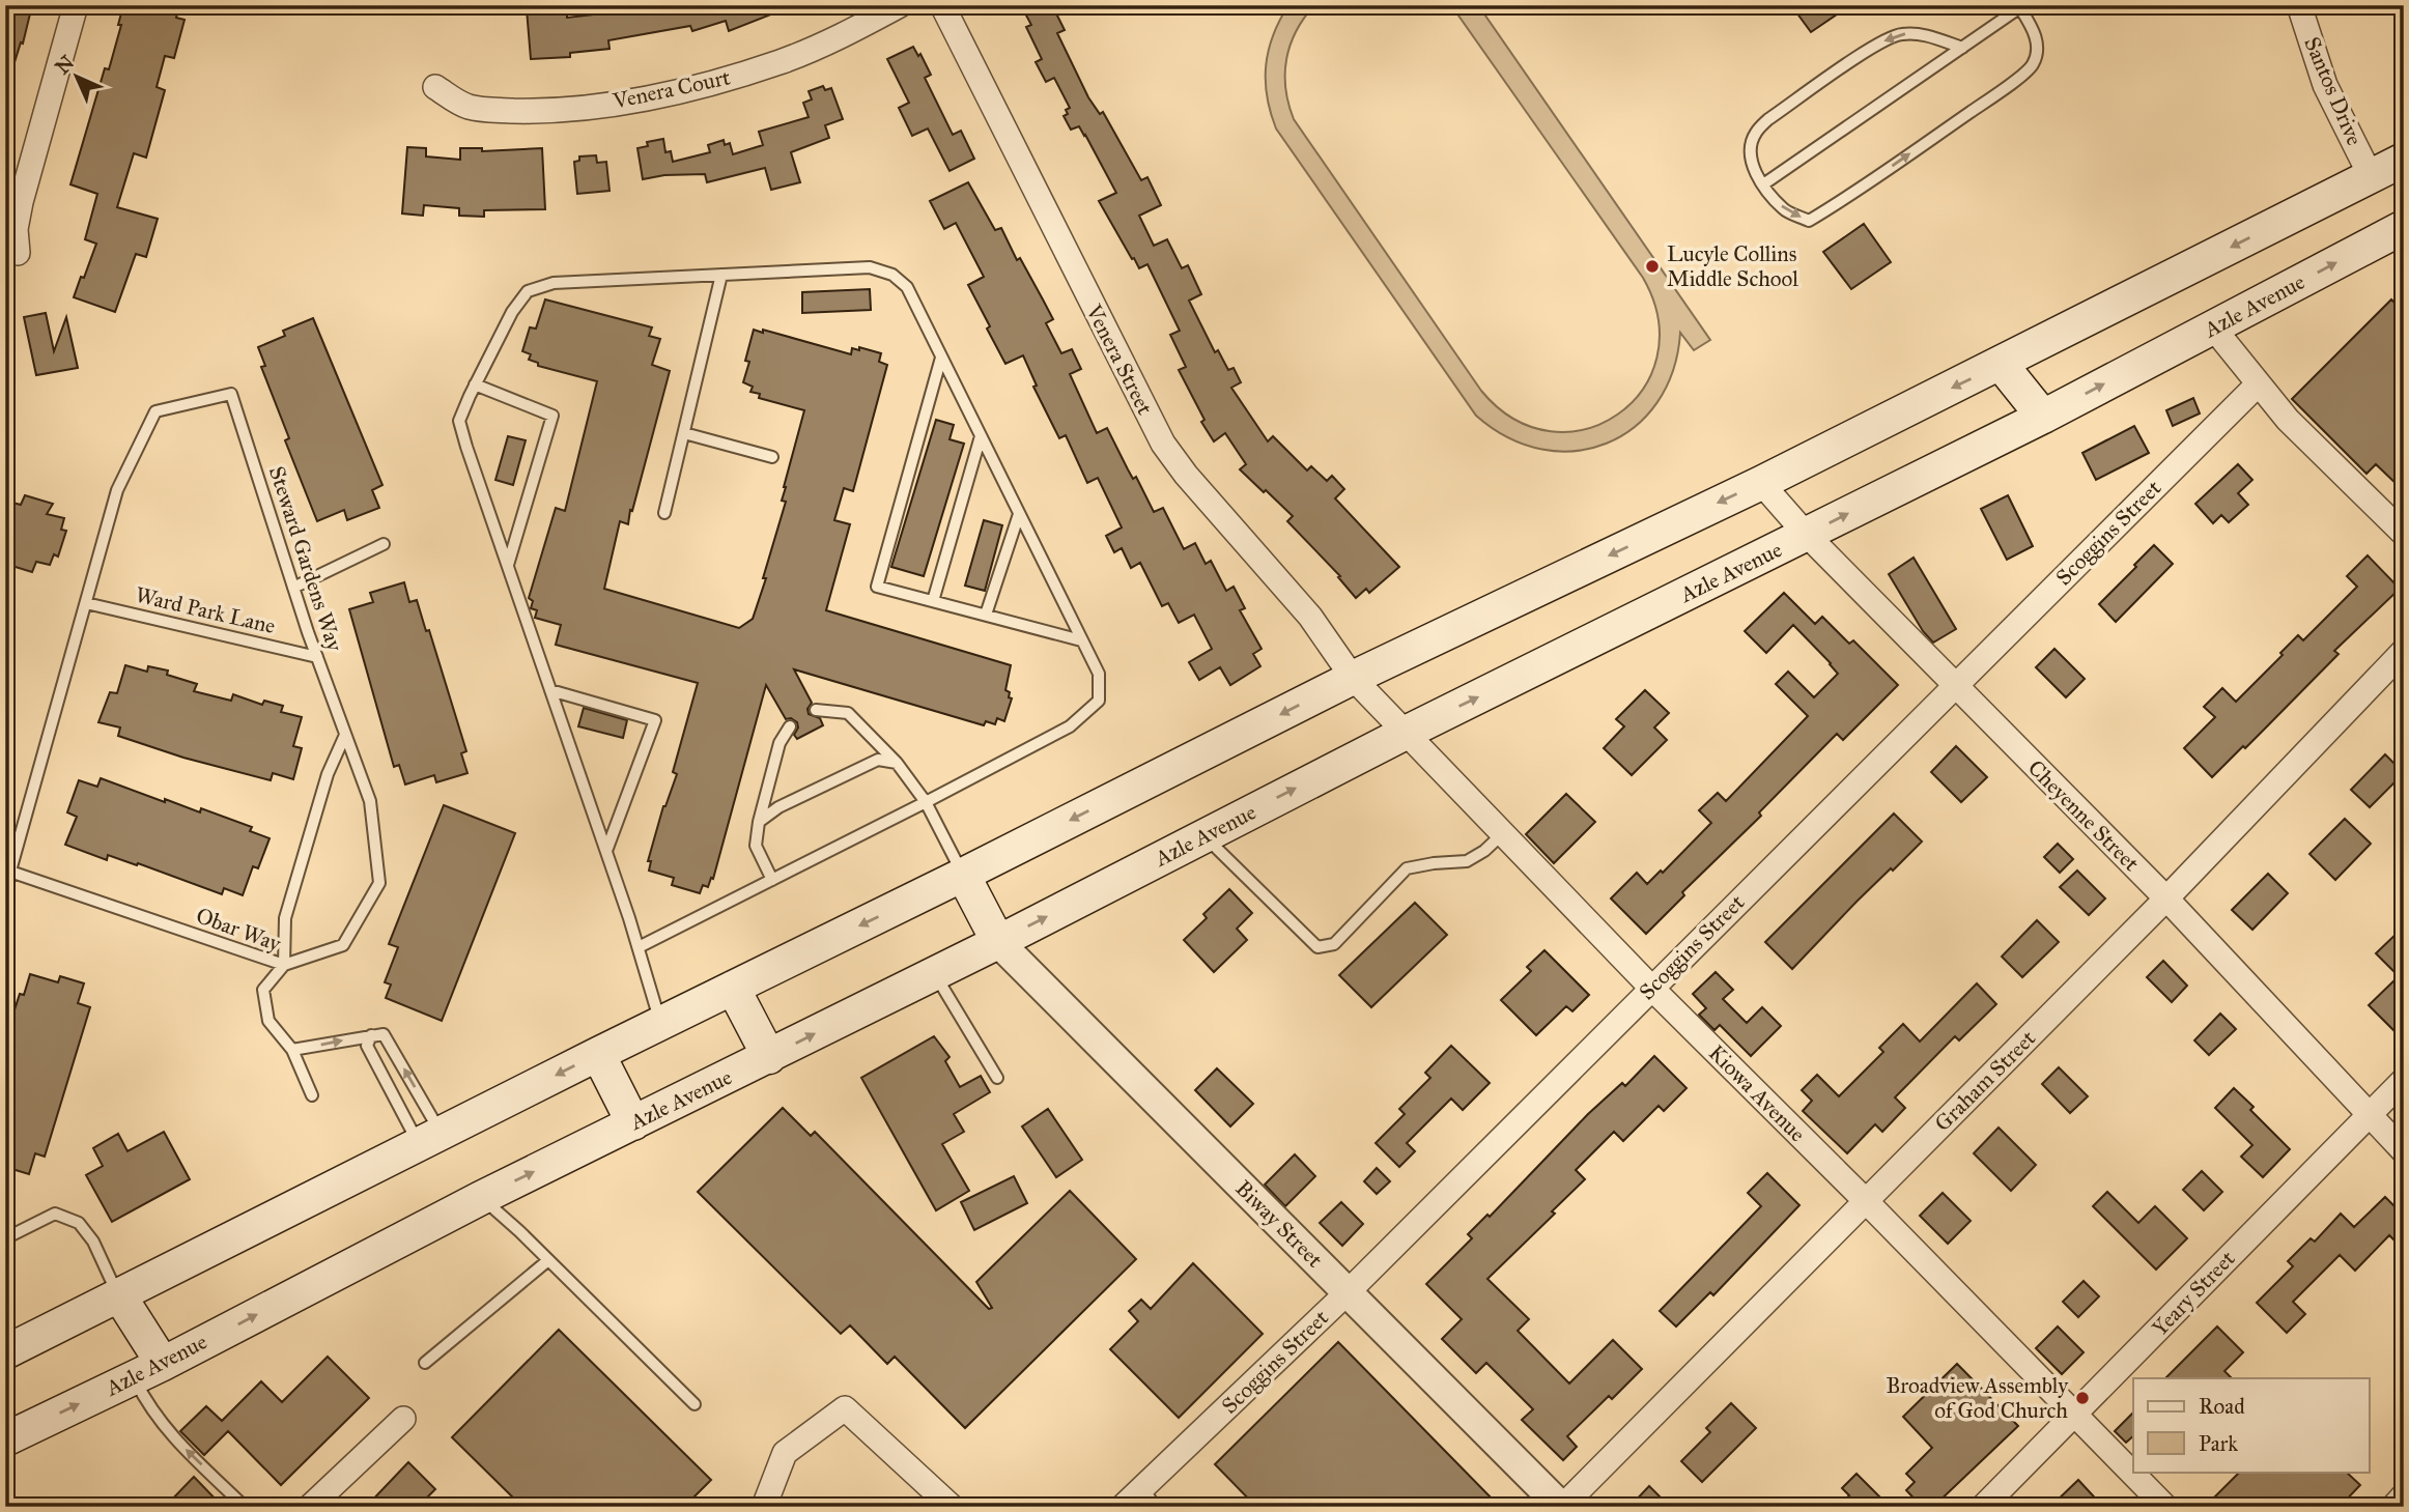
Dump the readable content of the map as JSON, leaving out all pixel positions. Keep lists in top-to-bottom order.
{
  "streets": {
    "main road": ["Azle Avenue"],
    "street": [
      "Venera Court",
      "Santos Drive",
      "Venera Street",
      "Scoggins Street",
      "Cheyenne Street",
      "Graham Street",
      "Kiowa Avenue",
      "Biway Street",
      "Yeary Street"
    ],
    "lane": ["Steward Gardens Way", "Ward Park Lane", "Obar Way"]
  },
  "crossings": [
    ["Azle Avenue", "Cheyenne Street"],
    ["Azle Avenue", "Kiowa Avenue"],
    ["Azle Avenue", "Biway Street"],
    ["Venera Street", "Kiowa Avenue"],
    ["Scoggins Street", "Cheyenne Street"],
    ["Scoggins Street", "Kiowa Avenue"],
    ["Scoggins Street", "Biway Street"],
    ["Steward Gardens Way", "Ward Park Lane"],
    ["Steward Gardens Way", "Obar Way"],
    ["Cheyenne Street", "Graham Street"],
    ["Cheyenne Street", "Yeary Street"],
    ["Graham Street", "Kiowa Avenue"],
    ["Graham Street", "Biway Street"],
    ["Kiowa Avenue", "Yeary Street"]
  ],
  "places": ["Lucyle Collins Middle School", "Broadview Assembly of God Church"],
  "legend": ["Road", "Park"],
  "north": "top left"
}
